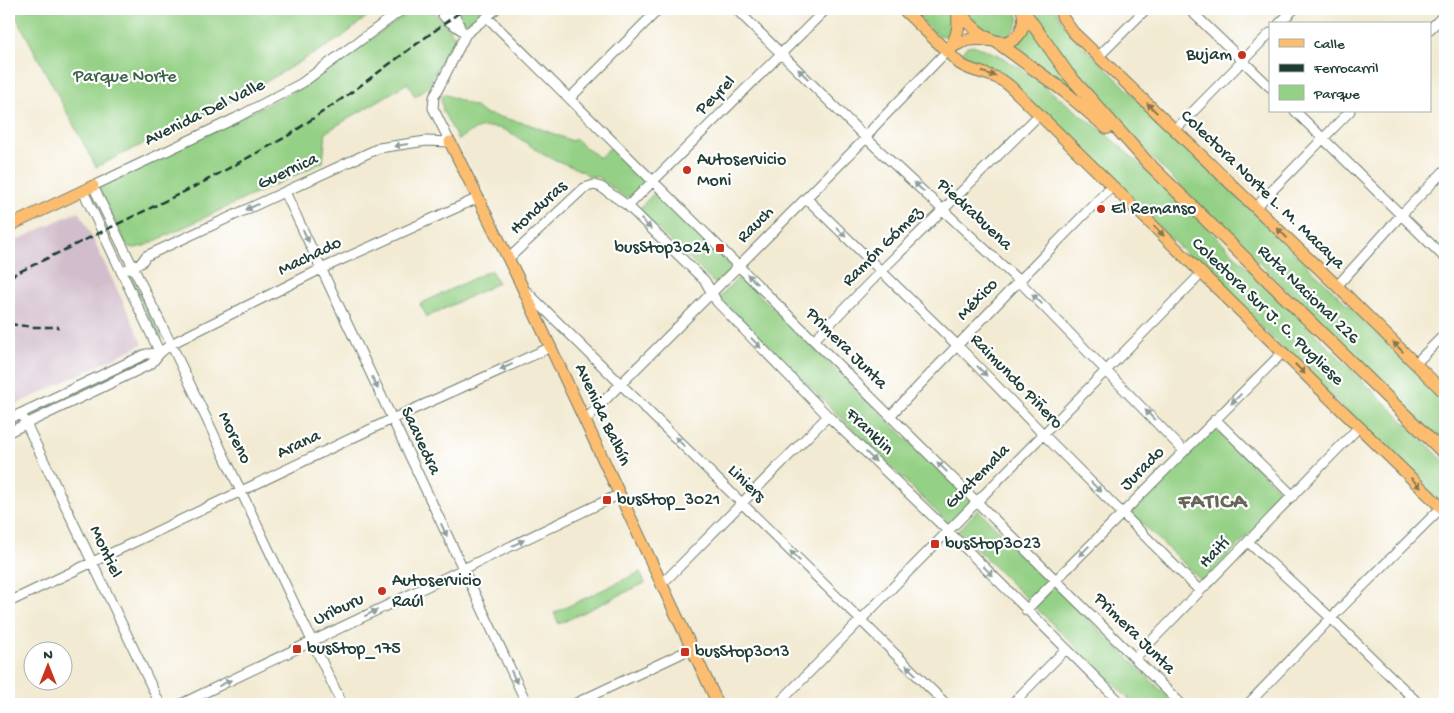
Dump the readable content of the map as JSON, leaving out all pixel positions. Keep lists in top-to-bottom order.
{
  "streets": {
    "highway": ["Ruta Nacional 226"],
    "main road": [
      "Avenida Del Valle",
      "Colectora Norte L. M. Macaya",
      "Colectora Sur J. C. Pugliese",
      "Avenida Balbín"
    ],
    "street": [
      "Peyrel",
      "Guernica",
      "Honduras",
      "Piedrabuena",
      "Rauch",
      "Ramón Gómez",
      "Machado",
      "México",
      "Primera Junta",
      "Raimundo Piñero",
      "Franklin",
      "Moreno",
      "Saavedra",
      "Arana",
      "Jurado",
      "Guatemala",
      "Liniers",
      "Montiel",
      "Haití",
      "Uriburu"
    ]
  },
  "crossings": [
    ["Peyrel", "Piedrabuena"],
    ["Peyrel", "Primera Junta"],
    ["Peyrel", "Franklin"],
    ["Avenida Del Valle", "Moreno"],
    ["Guernica", "Avenida Balbín"],
    ["Guernica", "Moreno"],
    ["Guernica", "Saavedra"],
    ["Honduras", "Avenida Balbín"],
    ["Honduras", "Franklin"],
    ["Piedrabuena", "Rauch"],
    ["Piedrabuena", "Ramón Gómez"],
    ["Piedrabuena", "México"],
    ["Piedrabuena", "Jurado"],
    ["Piedrabuena", "Guatemala"],
    ["Rauch", "Colectora Sur J. C. Pugliese"],
    ["Rauch", "Primera Junta"],
    ["Rauch", "Raimundo Piñero"],
    ["Rauch", "Avenida Balbín"],
    ["Rauch", "Franklin"],
    ["Rauch", "Liniers"],
    ["Ramón Gómez", "Colectora Sur J. C. Pugliese"],
    ["Ramón Gómez", "Primera Junta"],
    ["Ramón Gómez", "Raimundo Piñero"],
    ["Machado", "Avenida Balbín"],
    ["Machado", "Moreno"],
    ["Machado", "Saavedra"],
    ["Machado", "Montiel"],
    ["México", "Colectora Sur J. C. Pugliese"],
    ["México", "Primera Junta"],
    ["México", "Raimundo Piñero"],
    ["Colectora Sur J. C. Pugliese", "Jurado"],
    ["Colectora Sur J. C. Pugliese", "Guatemala"],
    ["Colectora Sur J. C. Pugliese", "Haití"],
    ["Primera Junta", "Jurado"],
    ["Primera Junta", "Guatemala"],
    ["Primera Junta", "Haití"],
    ["Raimundo Piñero", "Jurado"],
    ["Raimundo Piñero", "Guatemala"],
    ["Raimundo Piñero", "Haití"],
    ["Avenida Balbín", "Arana"],
    ["Avenida Balbín", "Liniers"],
    ["Avenida Balbín", "Uriburu"],
    ["Franklin", "Jurado"],
    ["Franklin", "Guatemala"],
    ["Moreno", "Arana"],
    ["Moreno", "Uriburu"],
    ["Saavedra", "Arana"],
    ["Saavedra", "Uriburu"],
    ["Arana", "Montiel"],
    ["Guatemala", "Liniers"]
  ],
  "one_way": [
    "Guernica",
    "Colectora Norte L. M. Macaya",
    "Piedrabuena",
    "Colectora Sur J. C. Pugliese",
    "Raimundo Piñero",
    "Franklin",
    "Saavedra",
    "Jurado",
    "Liniers",
    "Uriburu"
  ],
  "districts": ["FATICA"],
  "parks": ["Parque Norte"],
  "places": {
    "other": [
      "Bujam",
      "Autoservicio Moni",
      "El Remanso",
      "Autoservicio Raúl"
    ],
    "transit": [
      "busStop3024",
      "busStop_3021",
      "busStop3023",
      "busStop_175",
      "busStop3013"
    ]
  },
  "legend": ["Calle", "Ferrocarril", "Parque"],
  "north": "top"
}
